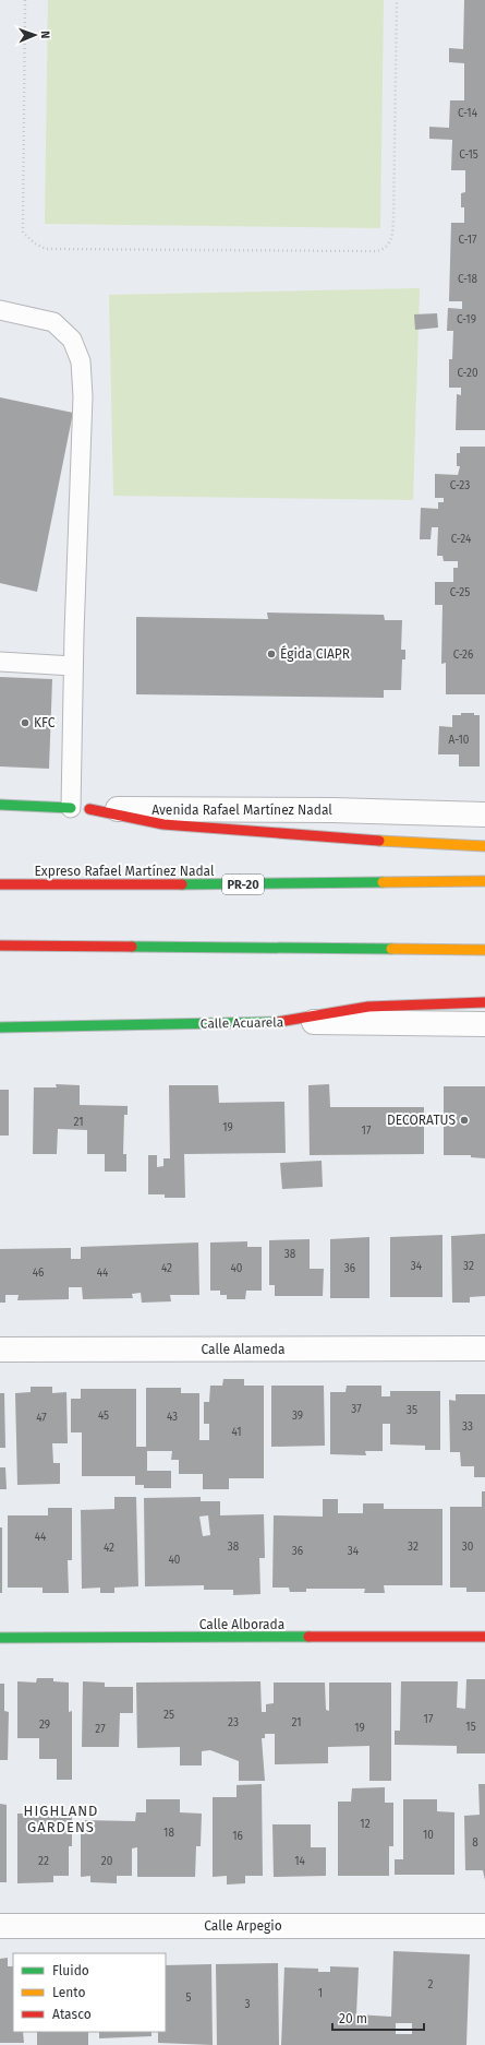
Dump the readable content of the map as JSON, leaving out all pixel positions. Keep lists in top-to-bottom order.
{
  "streets": {
    "main road": [
      "Avenida Rafael Martínez Nadal",
      "Expreso Rafael Martínez Nadal",
      "PR-20",
      "Calle Acuarela",
      "Calle Alborada"
    ],
    "street": ["Calle Alameda", "Calle Arpegio"]
  },
  "districts": ["HIGHLAND GARDENS"],
  "places": ["Égida CIAPR", "KFC", "DECORATUS"],
  "house_numbers": [
    "C-14",
    "C-15",
    "C-17",
    "C-18",
    "C-19",
    "C-20",
    "C-23",
    "C-24",
    "C-25",
    "C-26",
    "A-10",
    "21",
    "19",
    "17",
    "38",
    "34",
    "32",
    "42",
    "40",
    "36",
    "46",
    "44",
    "37",
    "35",
    "45",
    "39",
    "43",
    "47",
    "33",
    "41",
    "44",
    "38",
    "32",
    "30",
    "42",
    "36",
    "34",
    "40",
    "25",
    "17",
    "23",
    "21",
    "29",
    "15",
    "19",
    "27",
    "12",
    "18",
    "10",
    "16",
    "8",
    "22",
    "20",
    "14",
    "2",
    "1",
    "5",
    "3"
  ],
  "legend": ["Fluido", "Lento", "Atasco"],
  "scale_bar": "20 m",
  "north": "right"
}
